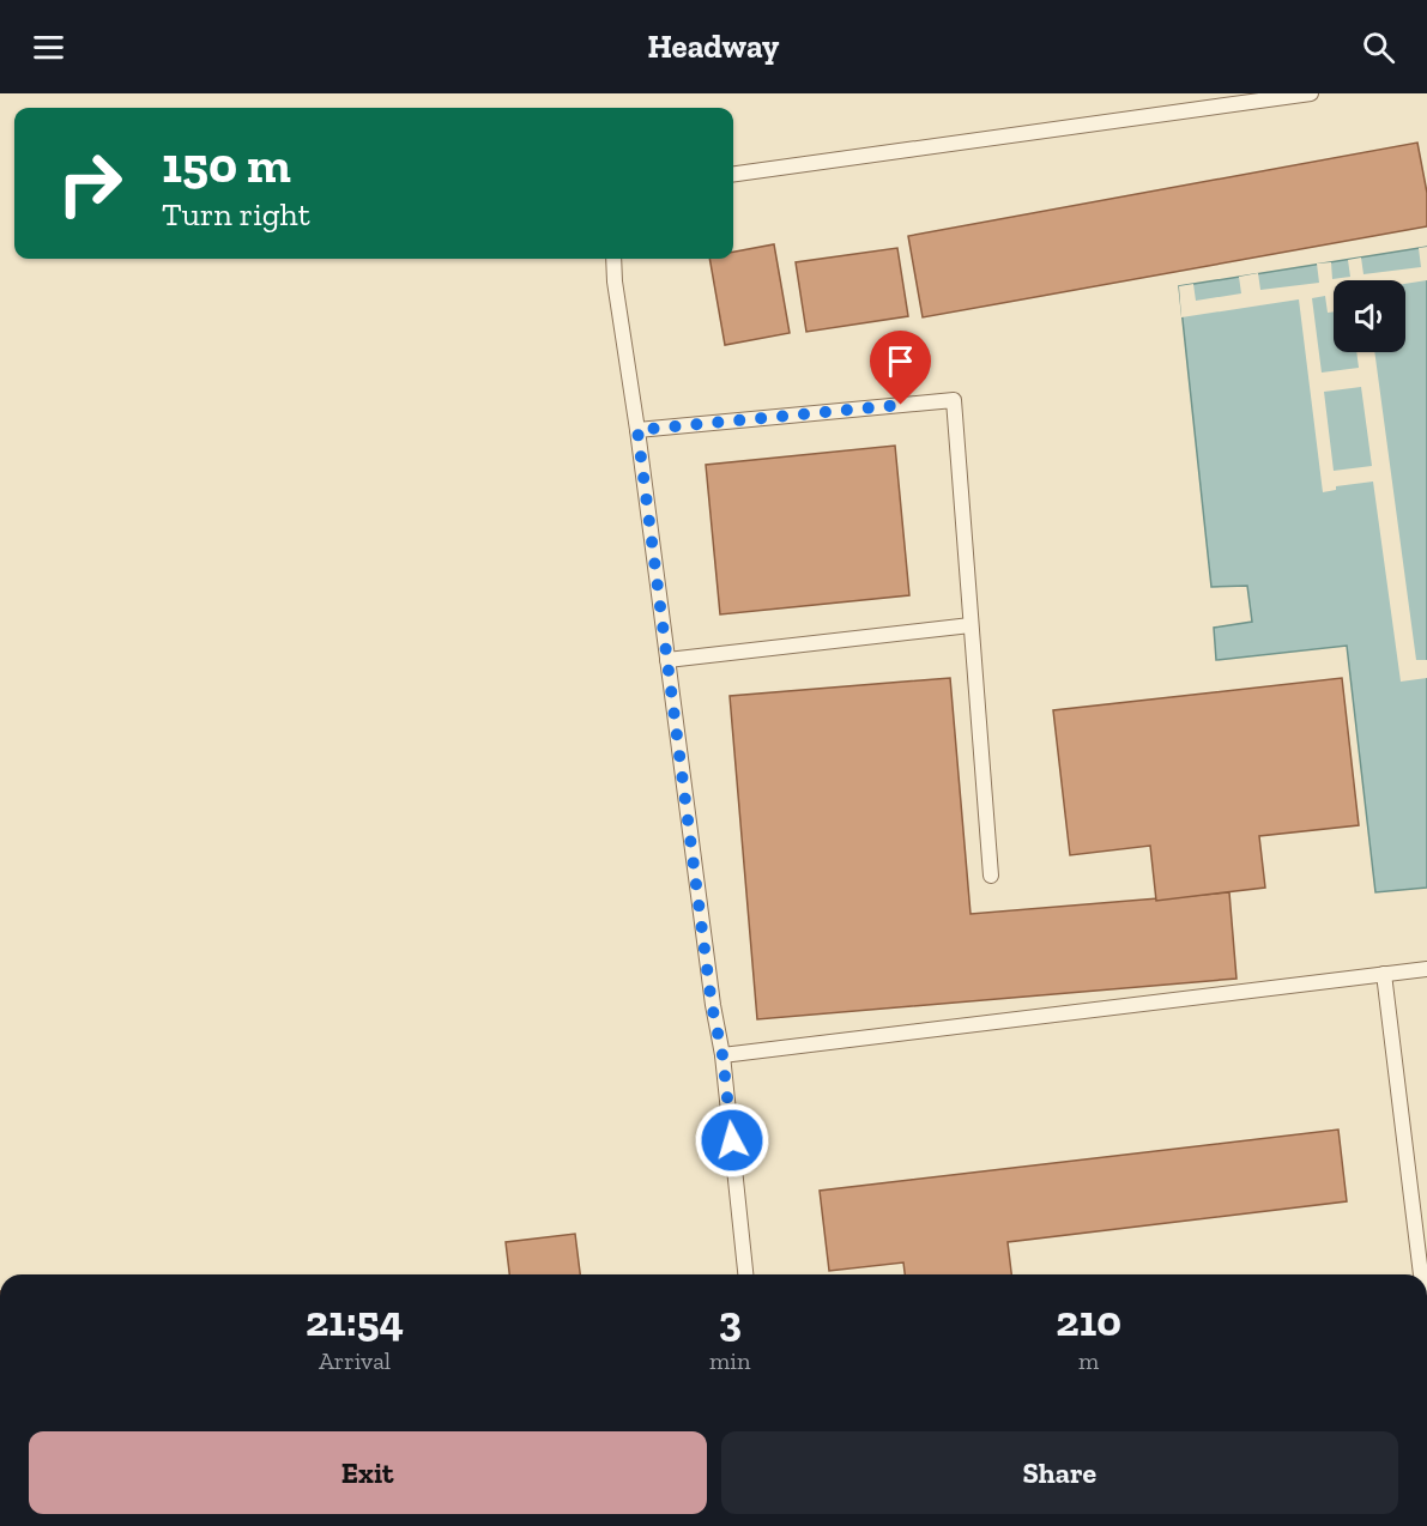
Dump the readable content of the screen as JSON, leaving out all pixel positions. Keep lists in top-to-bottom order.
{
  "page": {
    "header": "Headway",
    "turn": ["150 m", "Turn right"],
    "eta": [
      "21:54",
      "Arrival",
      "3",
      "min",
      "210",
      "m"
    ],
    "buttons": ["Exit", "Share"]
  }
}
